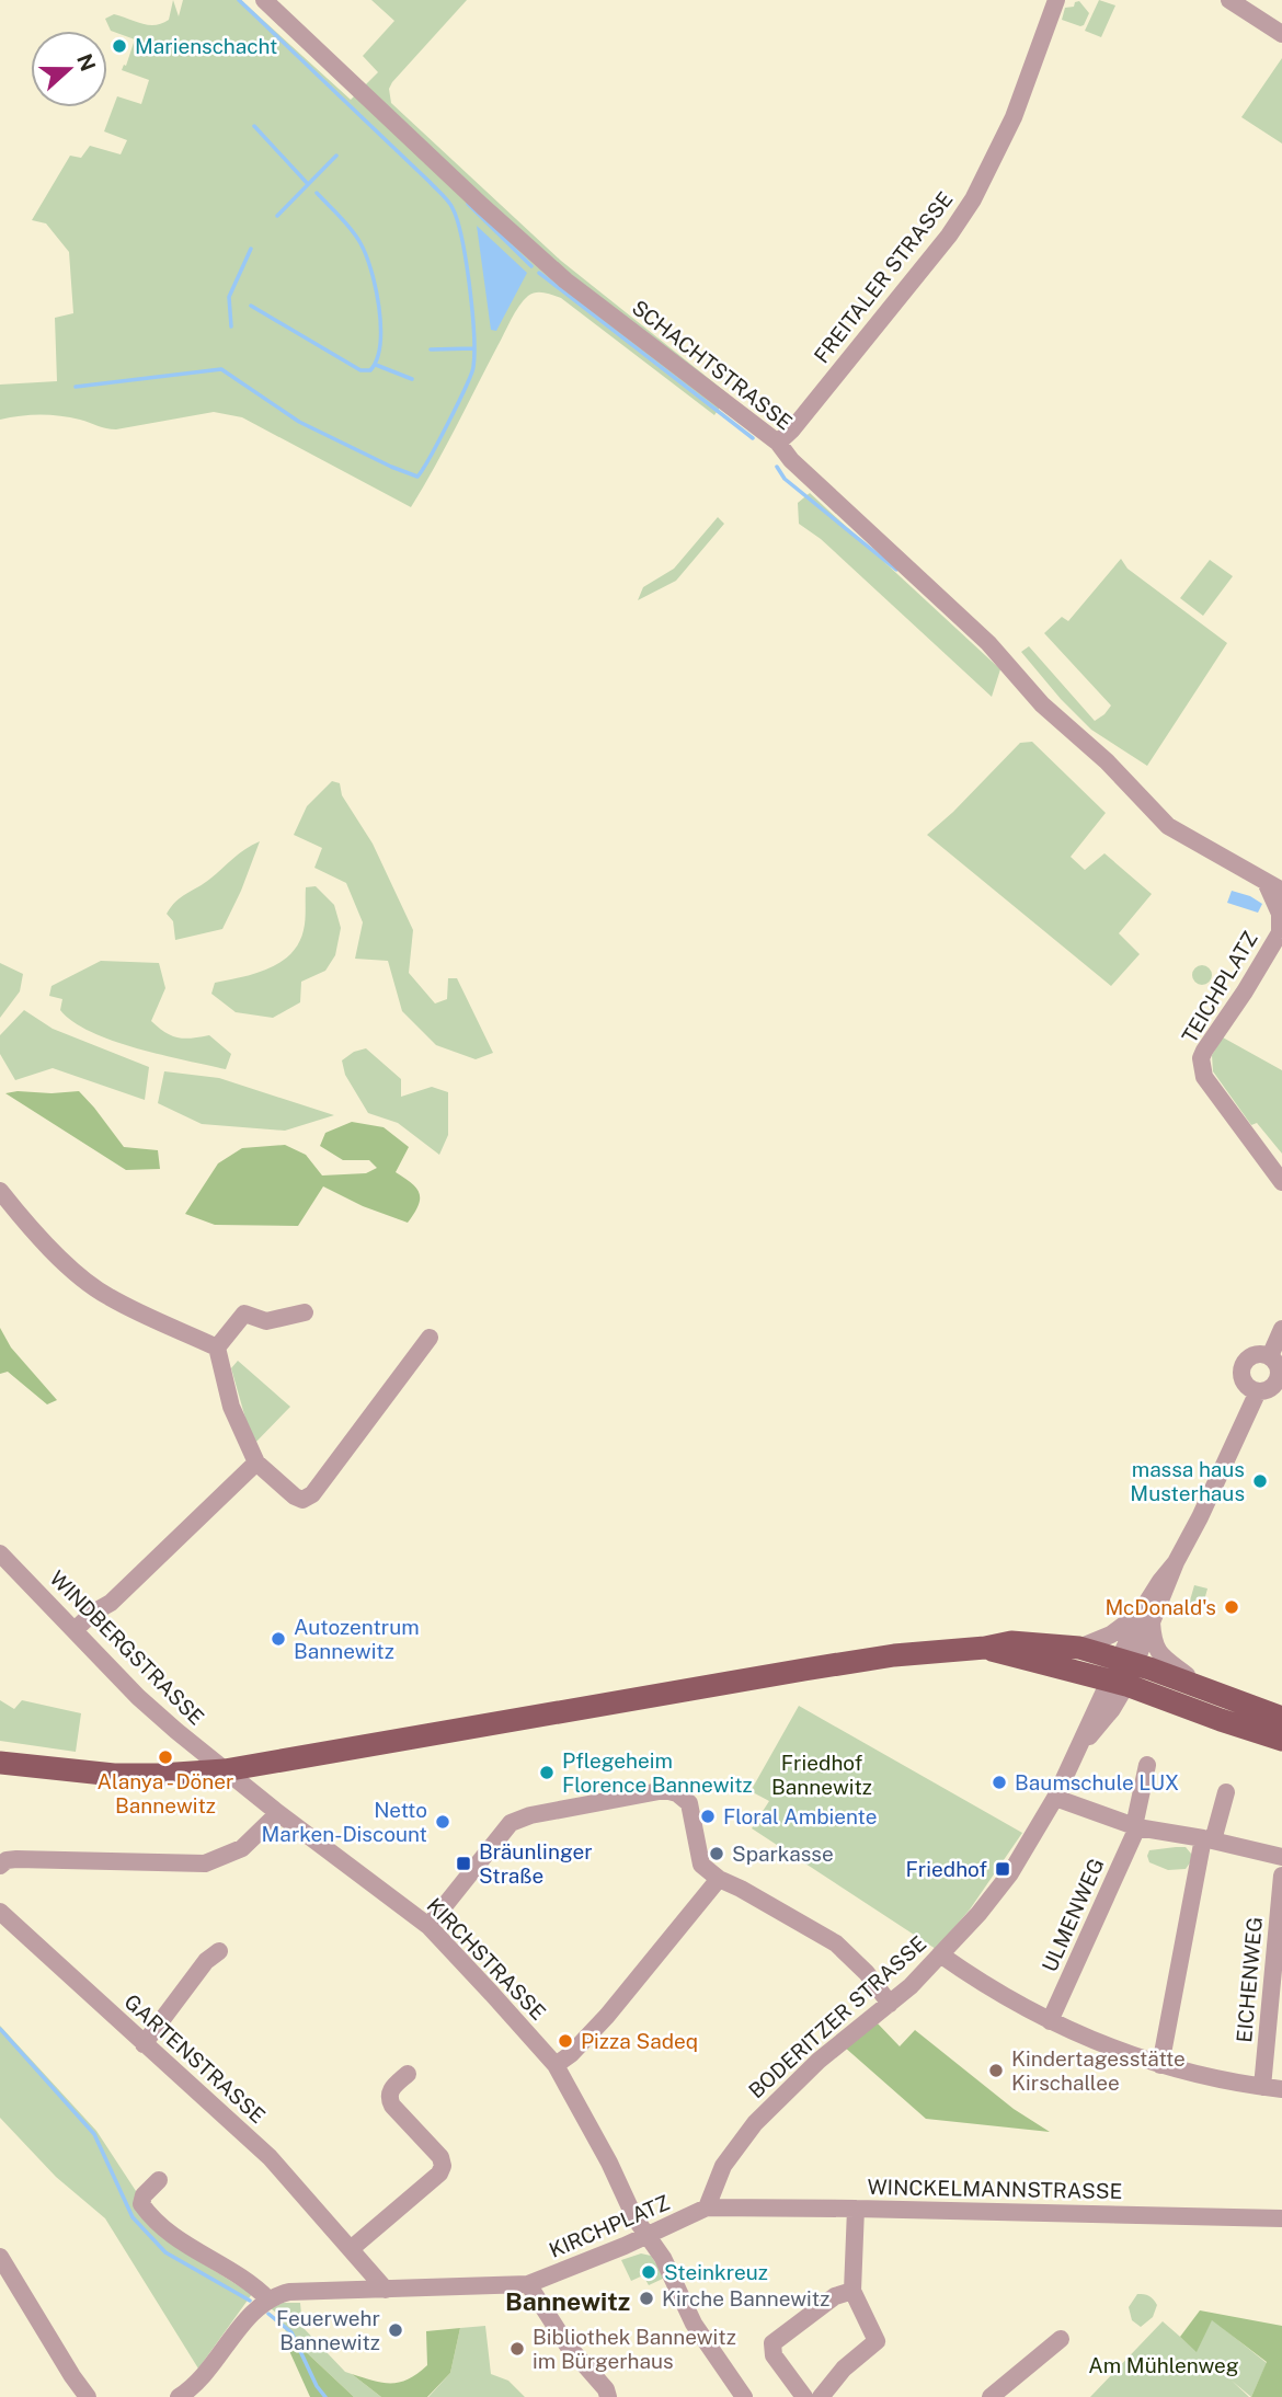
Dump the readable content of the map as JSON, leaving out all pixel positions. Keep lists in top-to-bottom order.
{
  "streets": {
    "street": [
      "FREITALER STRASSE",
      "SCHACHTSTRASSE",
      "TEICHPLATZ",
      "WINDBERGSTRASSE",
      "ULMENWEG",
      "KIRCHSTRASSE",
      "EICHENWEG",
      "BODERITZER STRASSE",
      "GARTENSTRASSE",
      "WINCKELMANNSTRASSE",
      "KIRCHPLATZ"
    ]
  },
  "crossings": [
    ["FREITALER STRASSE", "SCHACHTSTRASSE"],
    ["SCHACHTSTRASSE", "TEICHPLATZ"],
    ["WINDBERGSTRASSE", "KIRCHSTRASSE"],
    ["KIRCHSTRASSE", "KIRCHPLATZ"],
    ["BODERITZER STRASSE", "WINCKELMANNSTRASSE"],
    ["BODERITZER STRASSE", "KIRCHPLATZ"],
    ["GARTENSTRASSE", "KIRCHPLATZ"],
    ["WINCKELMANNSTRASSE", "KIRCHPLATZ"]
  ],
  "districts": ["Bannewitz"],
  "parks": ["Friedhof Bannewitz", "Am Mühlenweg"],
  "places": {
    "other": [
      "Marienschacht",
      "massa haus Musterhaus",
      "McDonald's",
      "Autozentrum Bannewitz",
      "Alanya - Döner Bannewitz",
      "Pflegeheim Florence Bannewitz",
      "Baumschule LUX",
      "Floral Ambiente",
      "Netto Marken-Discount",
      "Sparkasse",
      "Pizza Sadeq",
      "Kindertagesstätte Kirschallee",
      "Steinkreuz",
      "Kirche Bannewitz",
      "Feuerwehr Bannewitz",
      "Bibliothek Bannewitz im Bürgerhaus"
    ],
    "transit": ["Bräunlinger Straße", "Friedhof"]
  },
  "north": "right"
}
